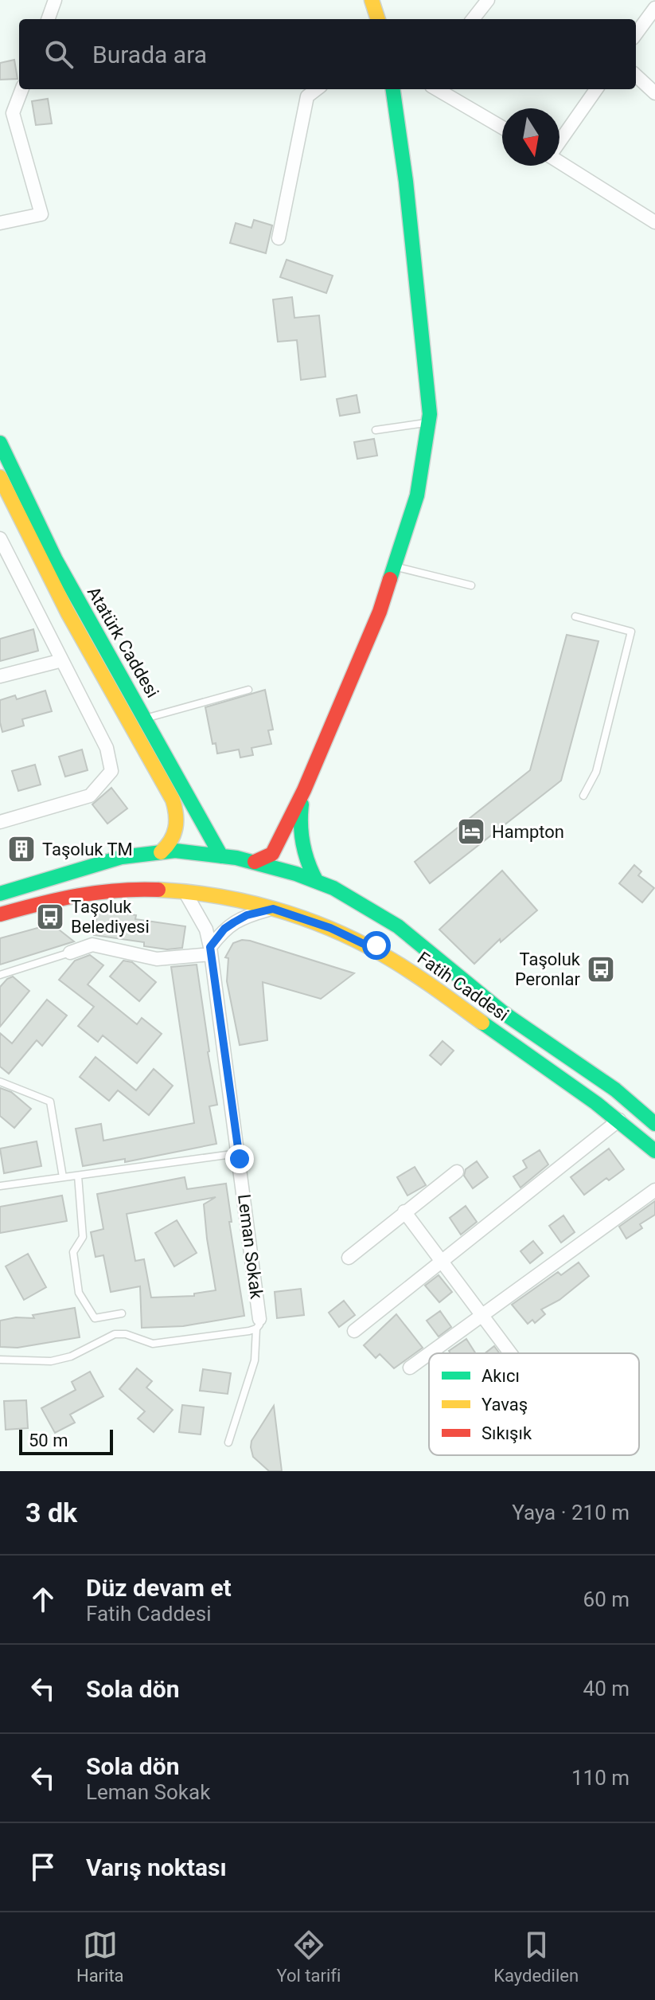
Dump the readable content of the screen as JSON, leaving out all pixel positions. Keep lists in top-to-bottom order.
{
  "streets": {
    "main road": ["Atatürk Caddesi", "Fatih Caddesi"],
    "street": ["Leman Sokak"]
  },
  "crossings": [
    ["Atatürk Caddesi", "Fatih Caddesi"],
    ["Fatih Caddesi", "Leman Sokak"]
  ],
  "places": {
    "hotel": ["Hampton"],
    "building": ["Taşoluk TM"],
    "bus stop": ["Taşoluk Belediyesi", "Taşoluk Peronlar"]
  },
  "legend": ["Akıcı", "Yavaş", "Sıkışık"],
  "scale_bar": "50 m",
  "north": "bottom",
  "page": {
    "search": "Burada ara",
    "scale": "50 m",
    "heading": ["3 dk", "Yaya · 210 m"],
    "list": [
      ["Düz devam et", "Fatih Caddesi", "60 m"],
      ["Sola dön", "40 m"],
      ["Sola dön", "Leman Sokak", "110 m"],
      "Varış noktası"
    ],
    "nav": ["Harita", "Yol tarifi", "Kaydedilen"]
  }
}
